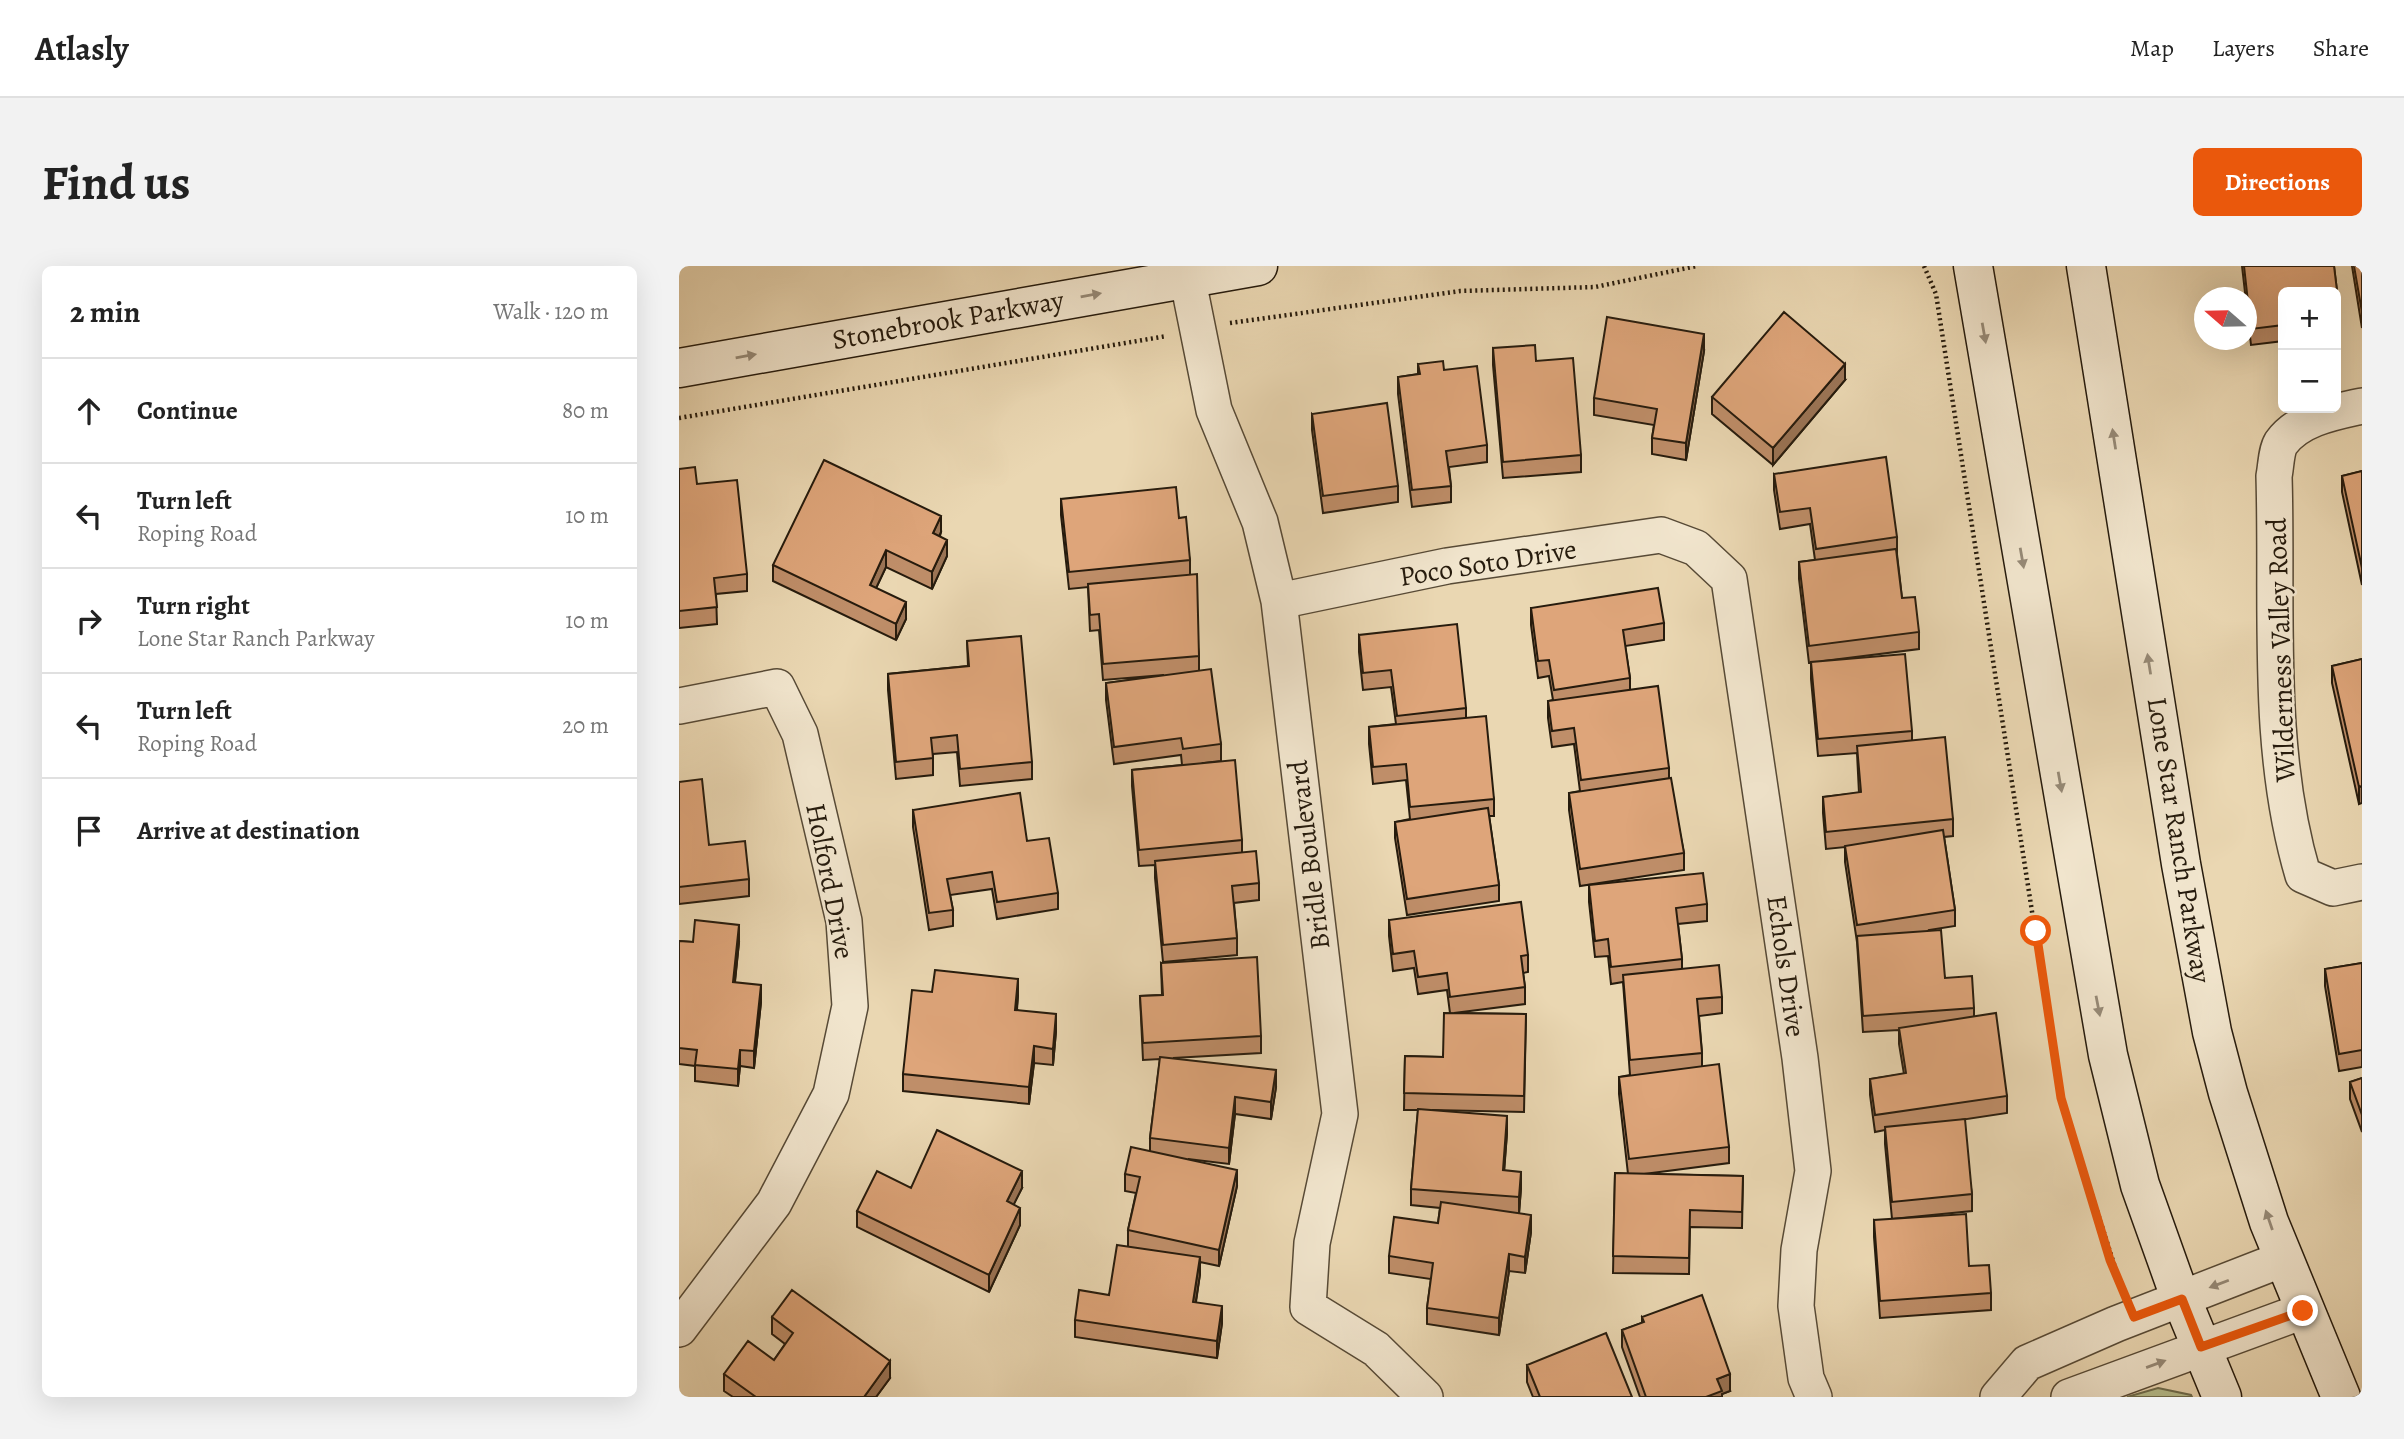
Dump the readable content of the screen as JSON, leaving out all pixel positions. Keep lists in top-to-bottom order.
{
  "streets": {
    "main road": ["Stonebrook Parkway", "Lone Star Ranch Parkway"],
    "street": [
      "Poco Soto Drive",
      "Wilderness Valley Road",
      "Bridle Boulevard",
      "Holford Drive",
      "Echols Drive"
    ]
  },
  "crossings": [
    ["Stonebrook Parkway", "Bridle Boulevard"],
    ["Poco Soto Drive", "Bridle Boulevard"],
    ["Poco Soto Drive", "Echols Drive"]
  ],
  "one_way": ["Stonebrook Parkway"],
  "north": "left",
  "page": {
    "header": "Atlasly",
    "nav": ["Map", "Layers", "Share"],
    "buttons": "Directions",
    "title": "Find us",
    "heading": ["2 min", "Walk · 120 m"],
    "map_buttons": ["+", "−"],
    "list": [
      ["Continue", "80 m"],
      ["Turn left", "Roping Road", "10 m"],
      ["Turn right", "Lone Star Ranch Parkway", "10 m"],
      ["Turn left", "Roping Road", "20 m"],
      "Arrive at destination"
    ]
  }
}
